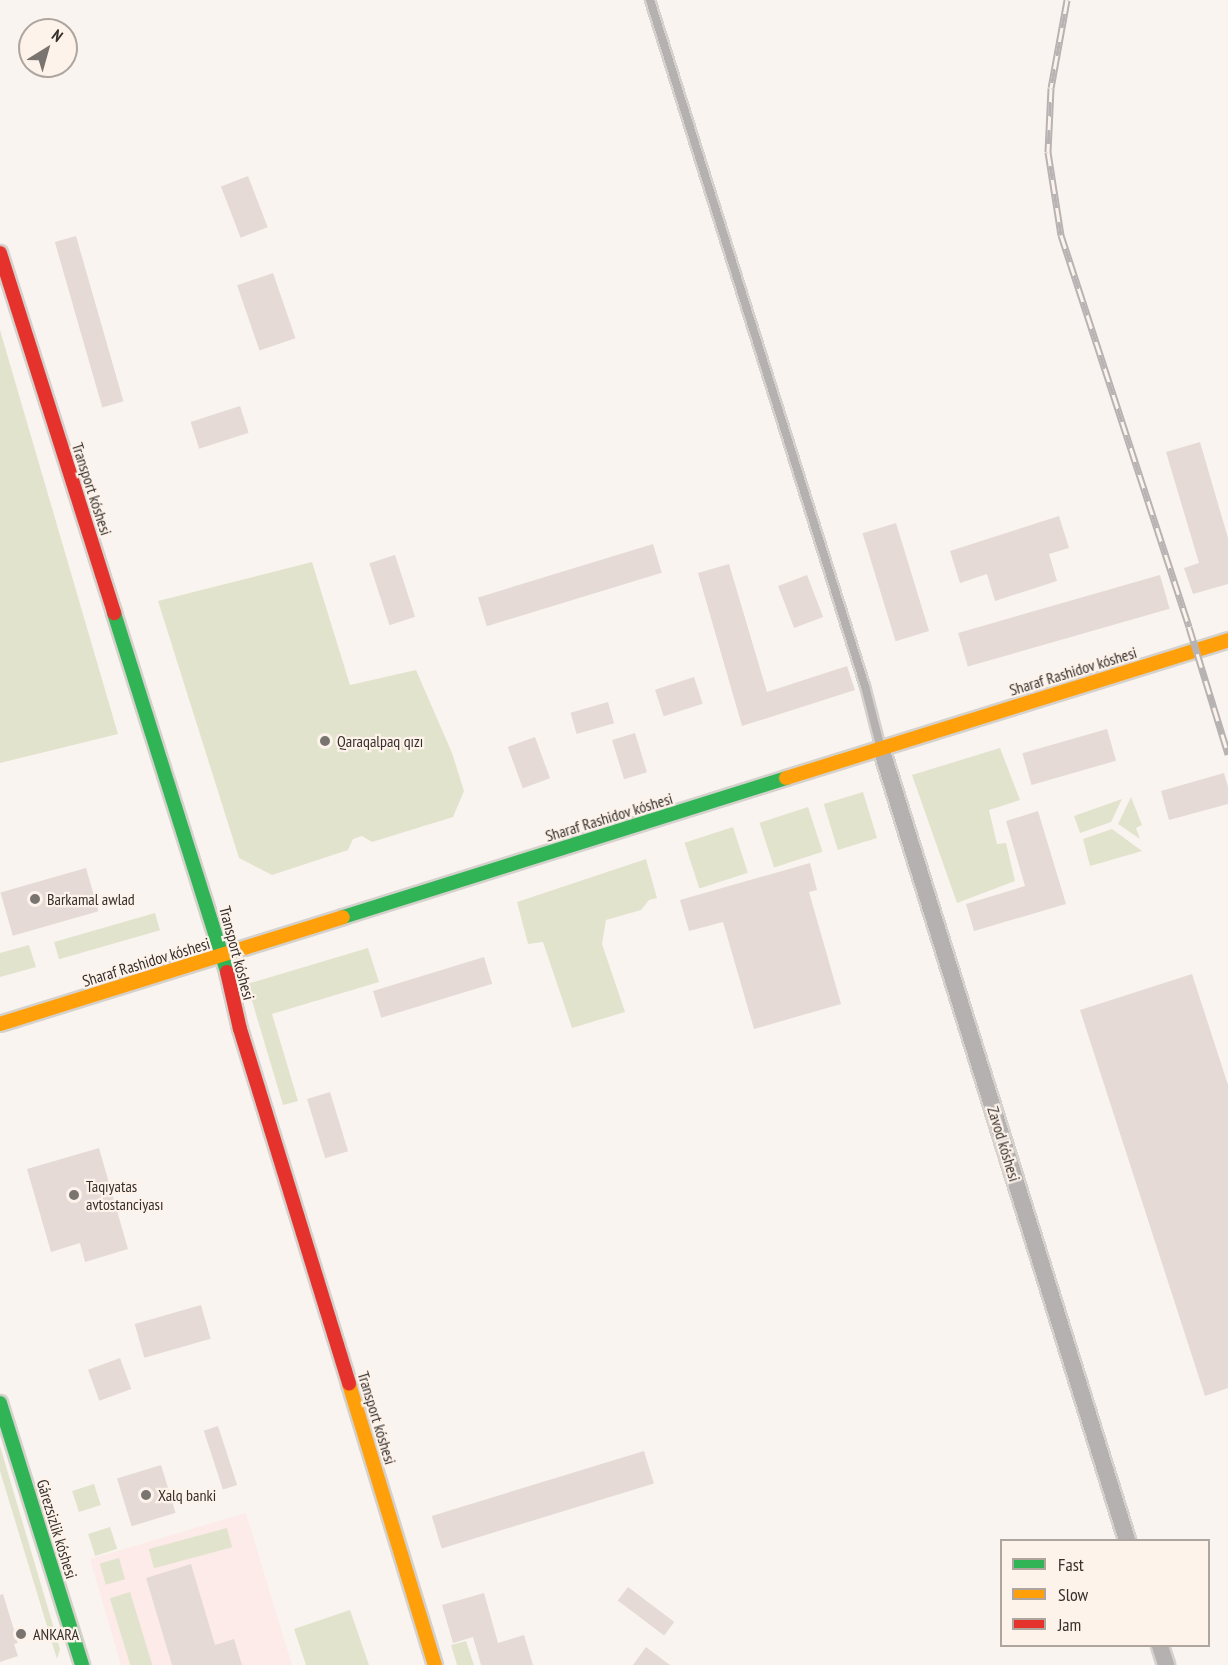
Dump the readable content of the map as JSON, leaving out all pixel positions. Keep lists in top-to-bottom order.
{
  "streets": {
    "street": [
      "Transport kóshesi",
      "Sharaf Rashidov kóshesi",
      "Zavod kóshesi",
      "Gárezsizlik kóshesi"
    ]
  },
  "crossings": [
    ["Transport kóshesi", "Sharaf Rashidov kóshesi"],
    ["Sharaf Rashidov kóshesi", "Zavod kóshesi"]
  ],
  "places": [
    "Qaraqalpaq qızı",
    "Barkamal awlad",
    "Taqıyatas avtostanciyası",
    "Xalq banki",
    "ANKARA"
  ],
  "legend": ["Fast", "Slow", "Jam"],
  "north": "top right"
}
